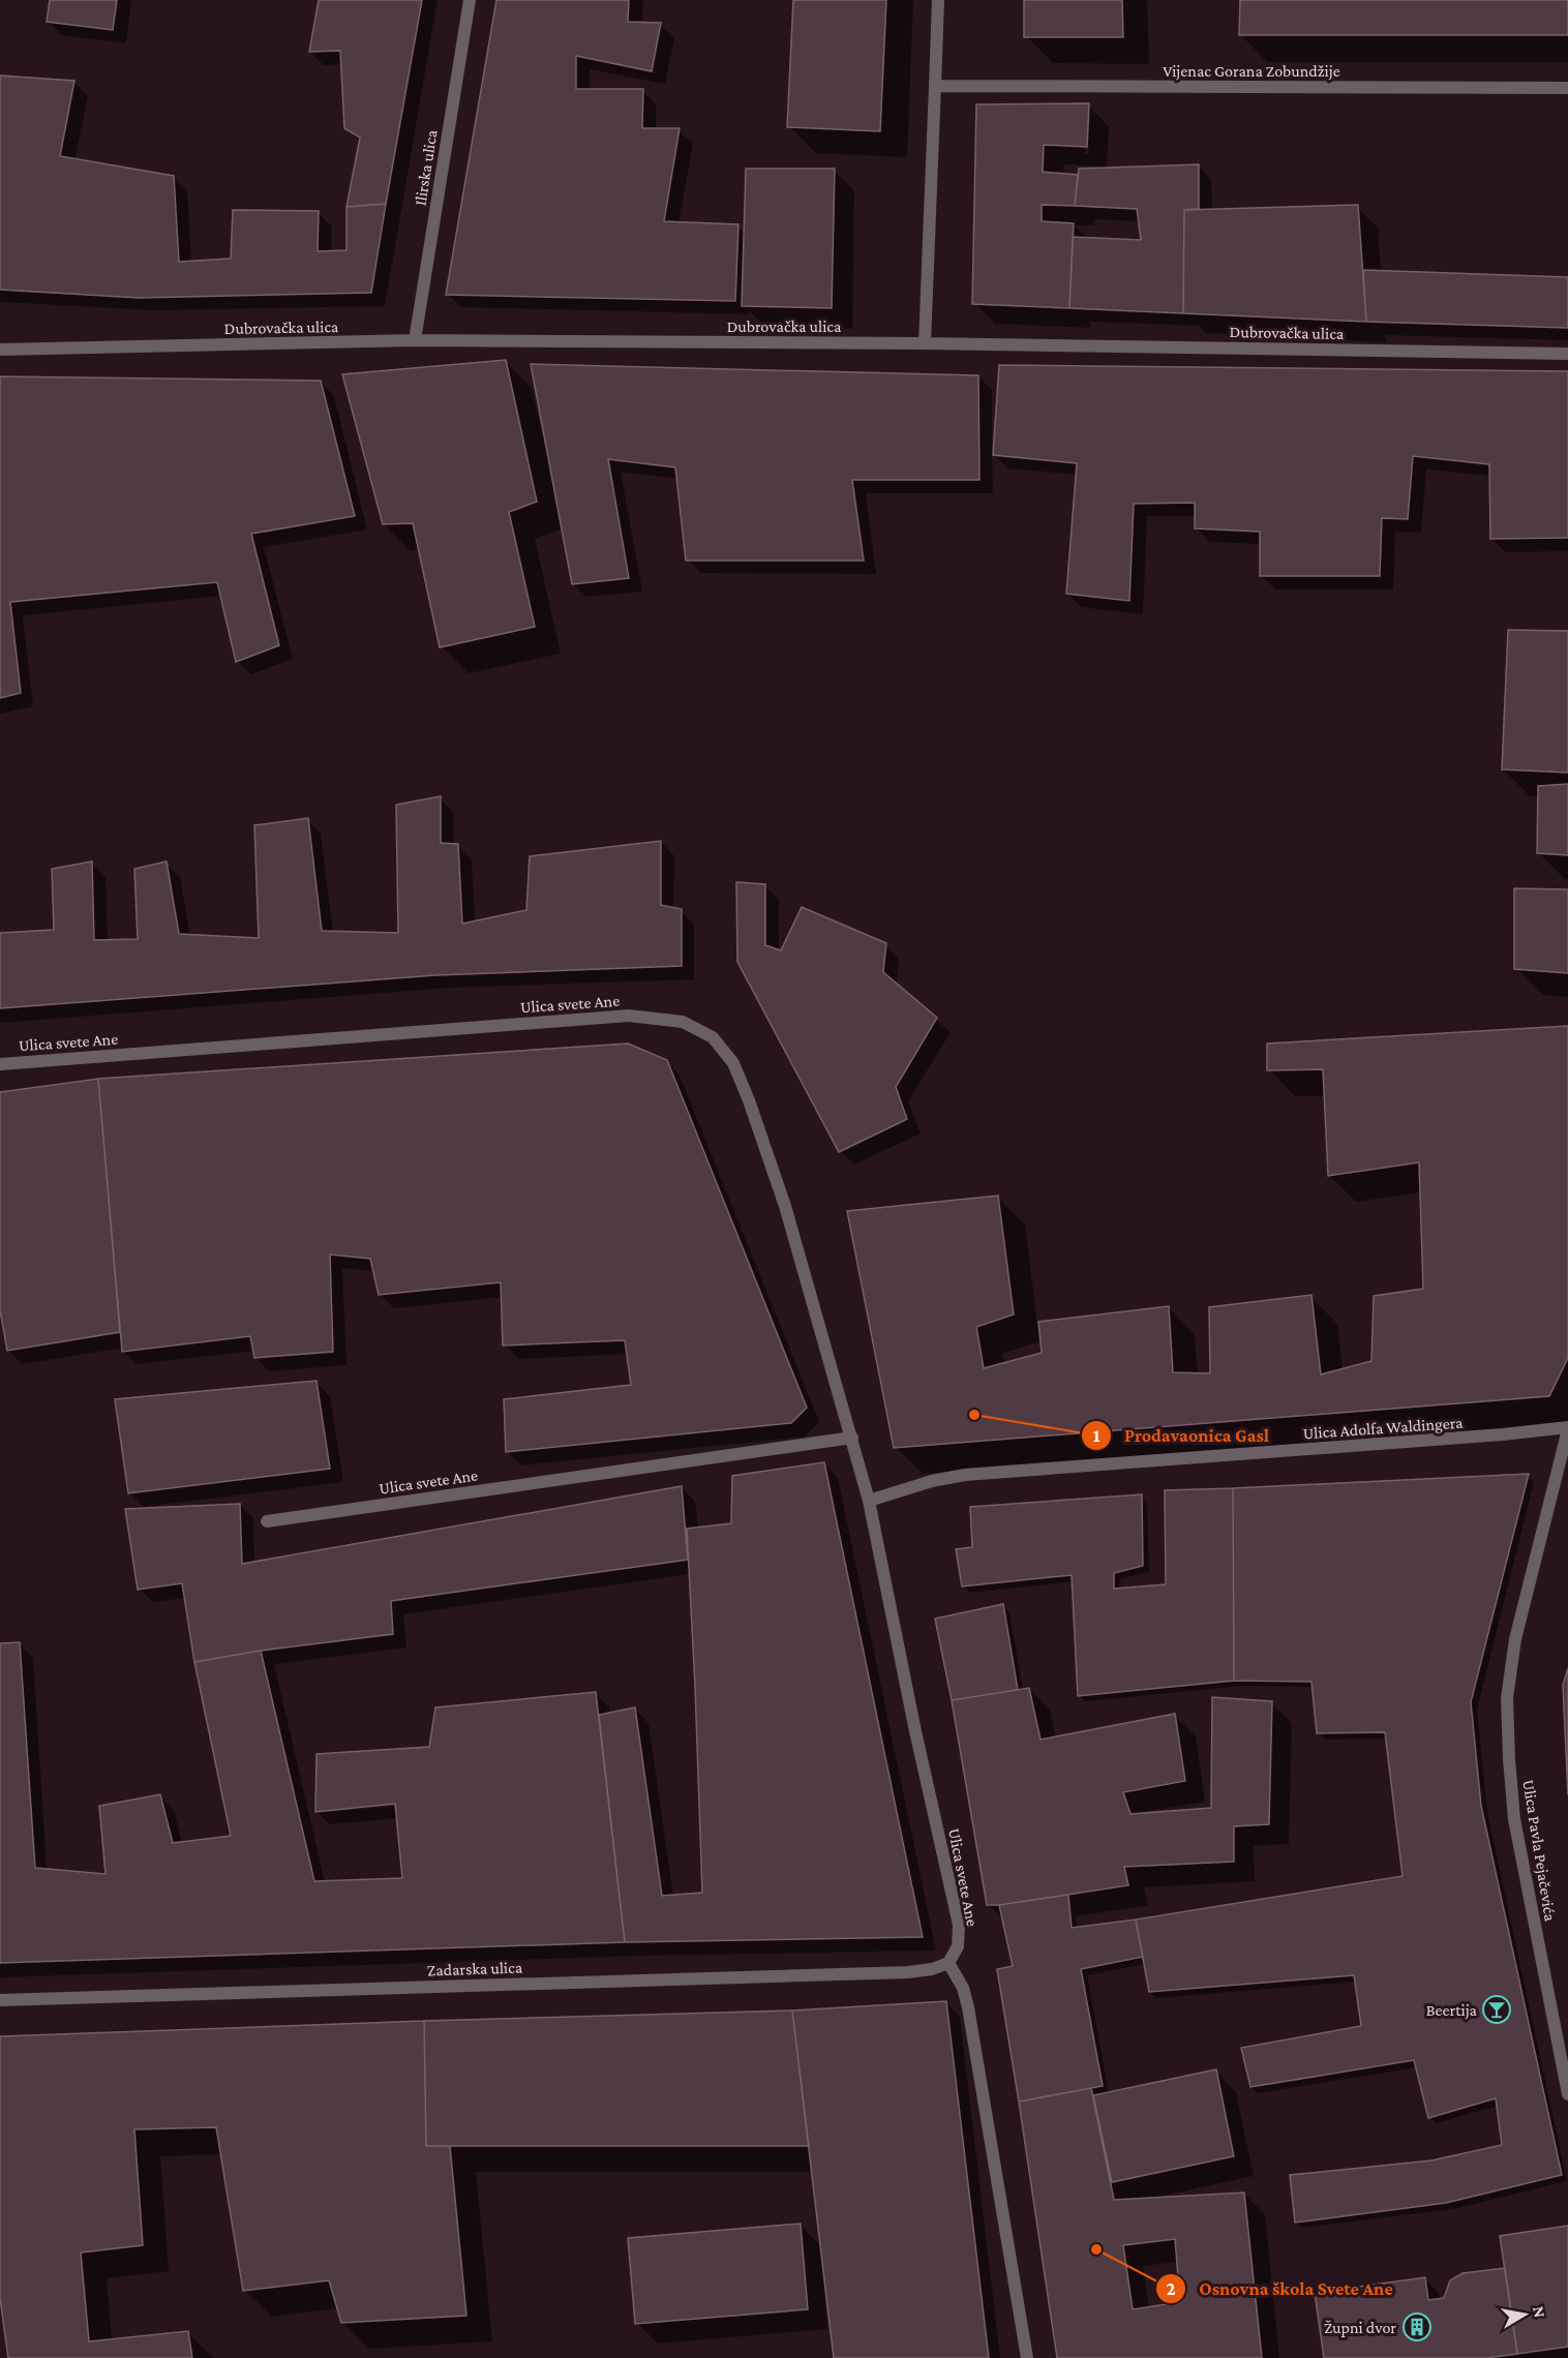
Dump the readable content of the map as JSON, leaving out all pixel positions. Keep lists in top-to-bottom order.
{
  "streets": {
    "street": [
      "Vijenac Gorana Zobundžije",
      "Ilirska ulica",
      "Dubrovačka ulica",
      "Ulica svete Ane",
      "Ulica Adolfa Waldingera",
      "Ulica Pavla Pejačevića",
      "Zadarska ulica"
    ]
  },
  "crossings": [
    ["Ilirska ulica", "Dubrovačka ulica"],
    ["Ulica svete Ane", "Ulica Adolfa Waldingera"],
    ["Ulica svete Ane", "Zadarska ulica"],
    ["Ulica Adolfa Waldingera", "Ulica Pavla Pejačevića"]
  ],
  "places": {
    "other": ["Prodavaonica Gasl", "Osnovna škola Svete Ane"],
    "bar": ["Beertija"],
    "building": ["Župni dvor"]
  },
  "north": "right"
}
